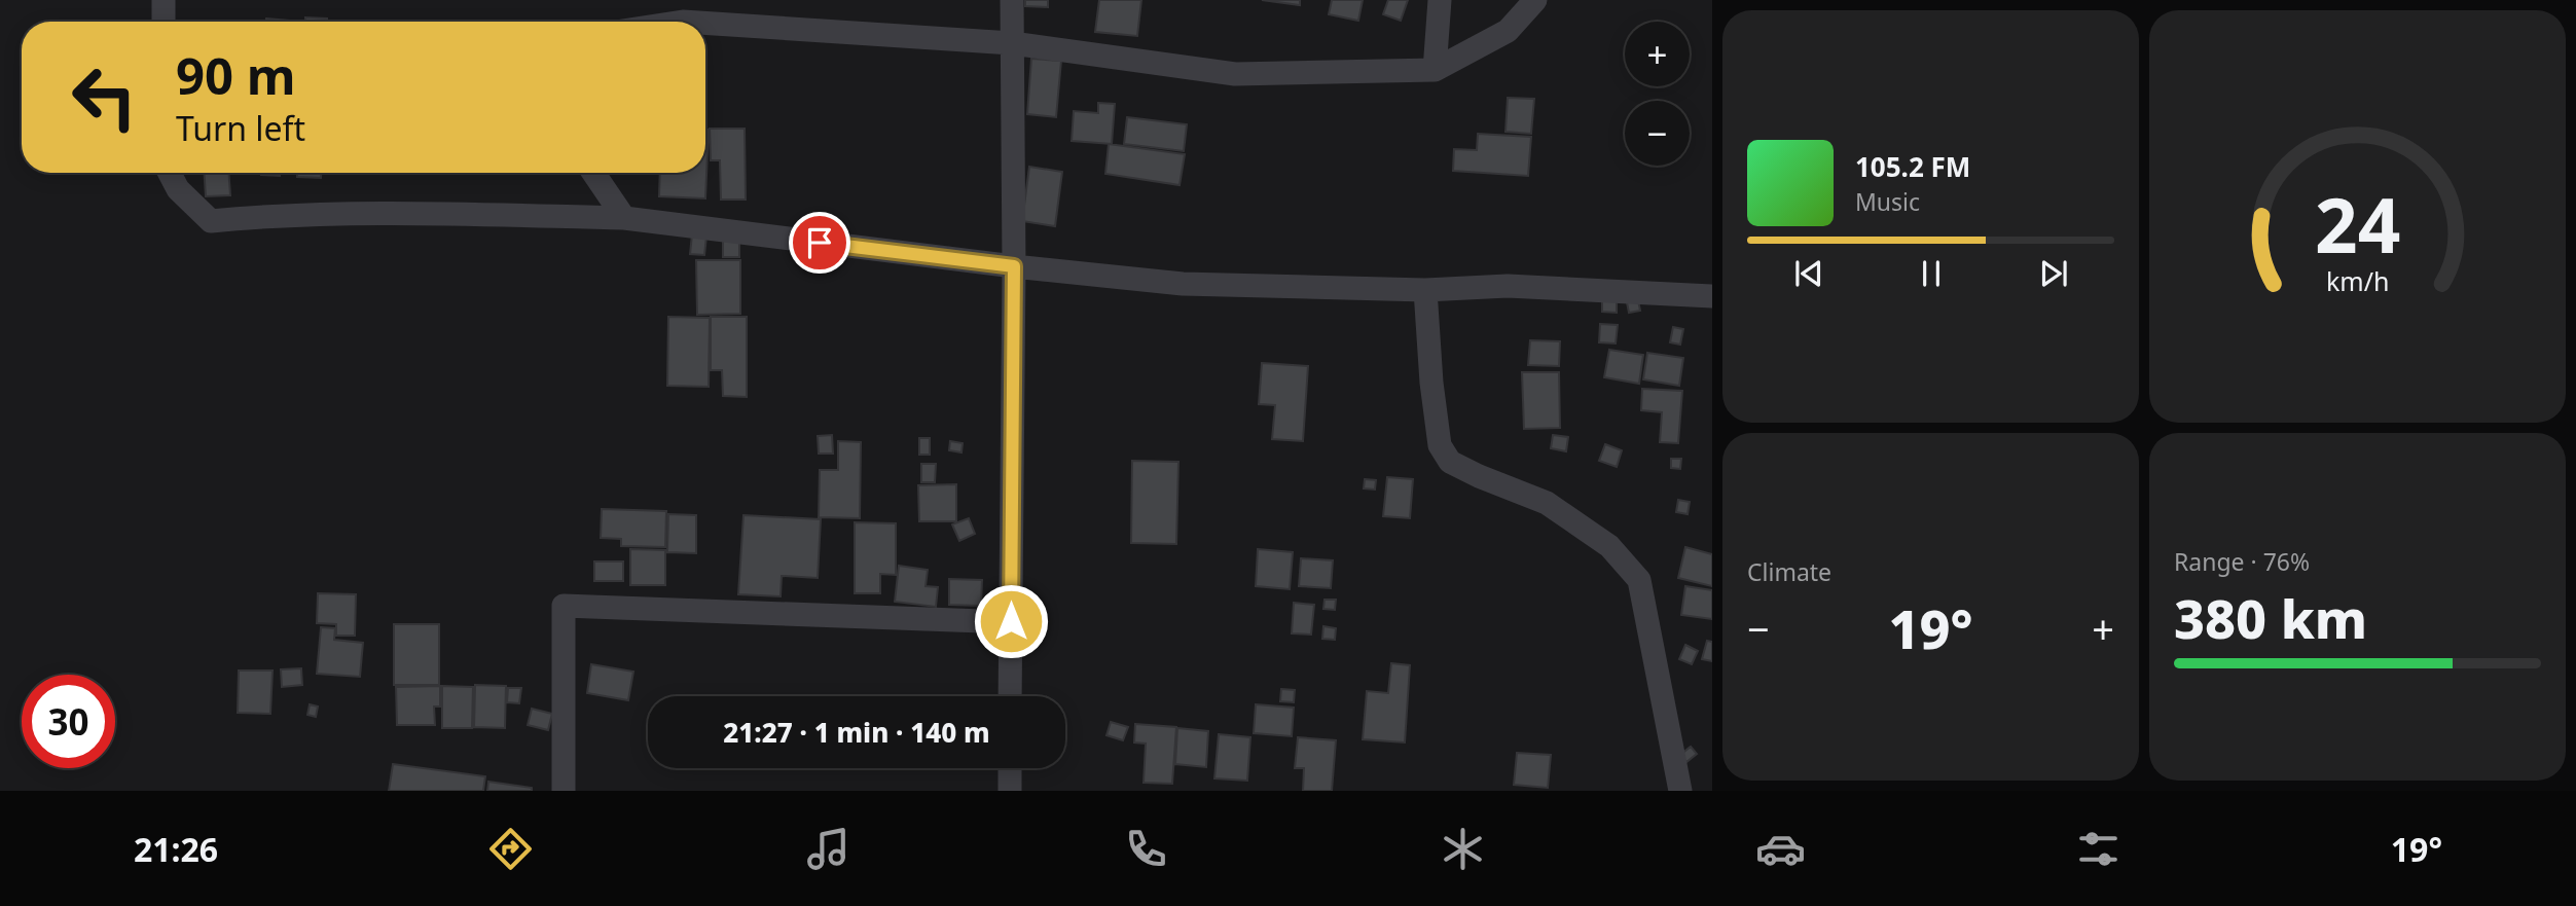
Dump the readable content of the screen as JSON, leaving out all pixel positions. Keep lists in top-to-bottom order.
{
  "page": {
    "map_buttons": ["+", "−"],
    "turn": ["90 m", "Turn left"],
    "song": ["105.2 FM", "Music"],
    "tile": [
      "Climate",
      ["Range · 76%", "380 km"]
    ],
    "heat": ["−", "19°", "+"],
    "limit": "30",
    "trip": "21:27 · 1 min · 140 m",
    "tabs": ["21:26", "19°"],
    "gauge": ["24", "km/h"]
  }
}
